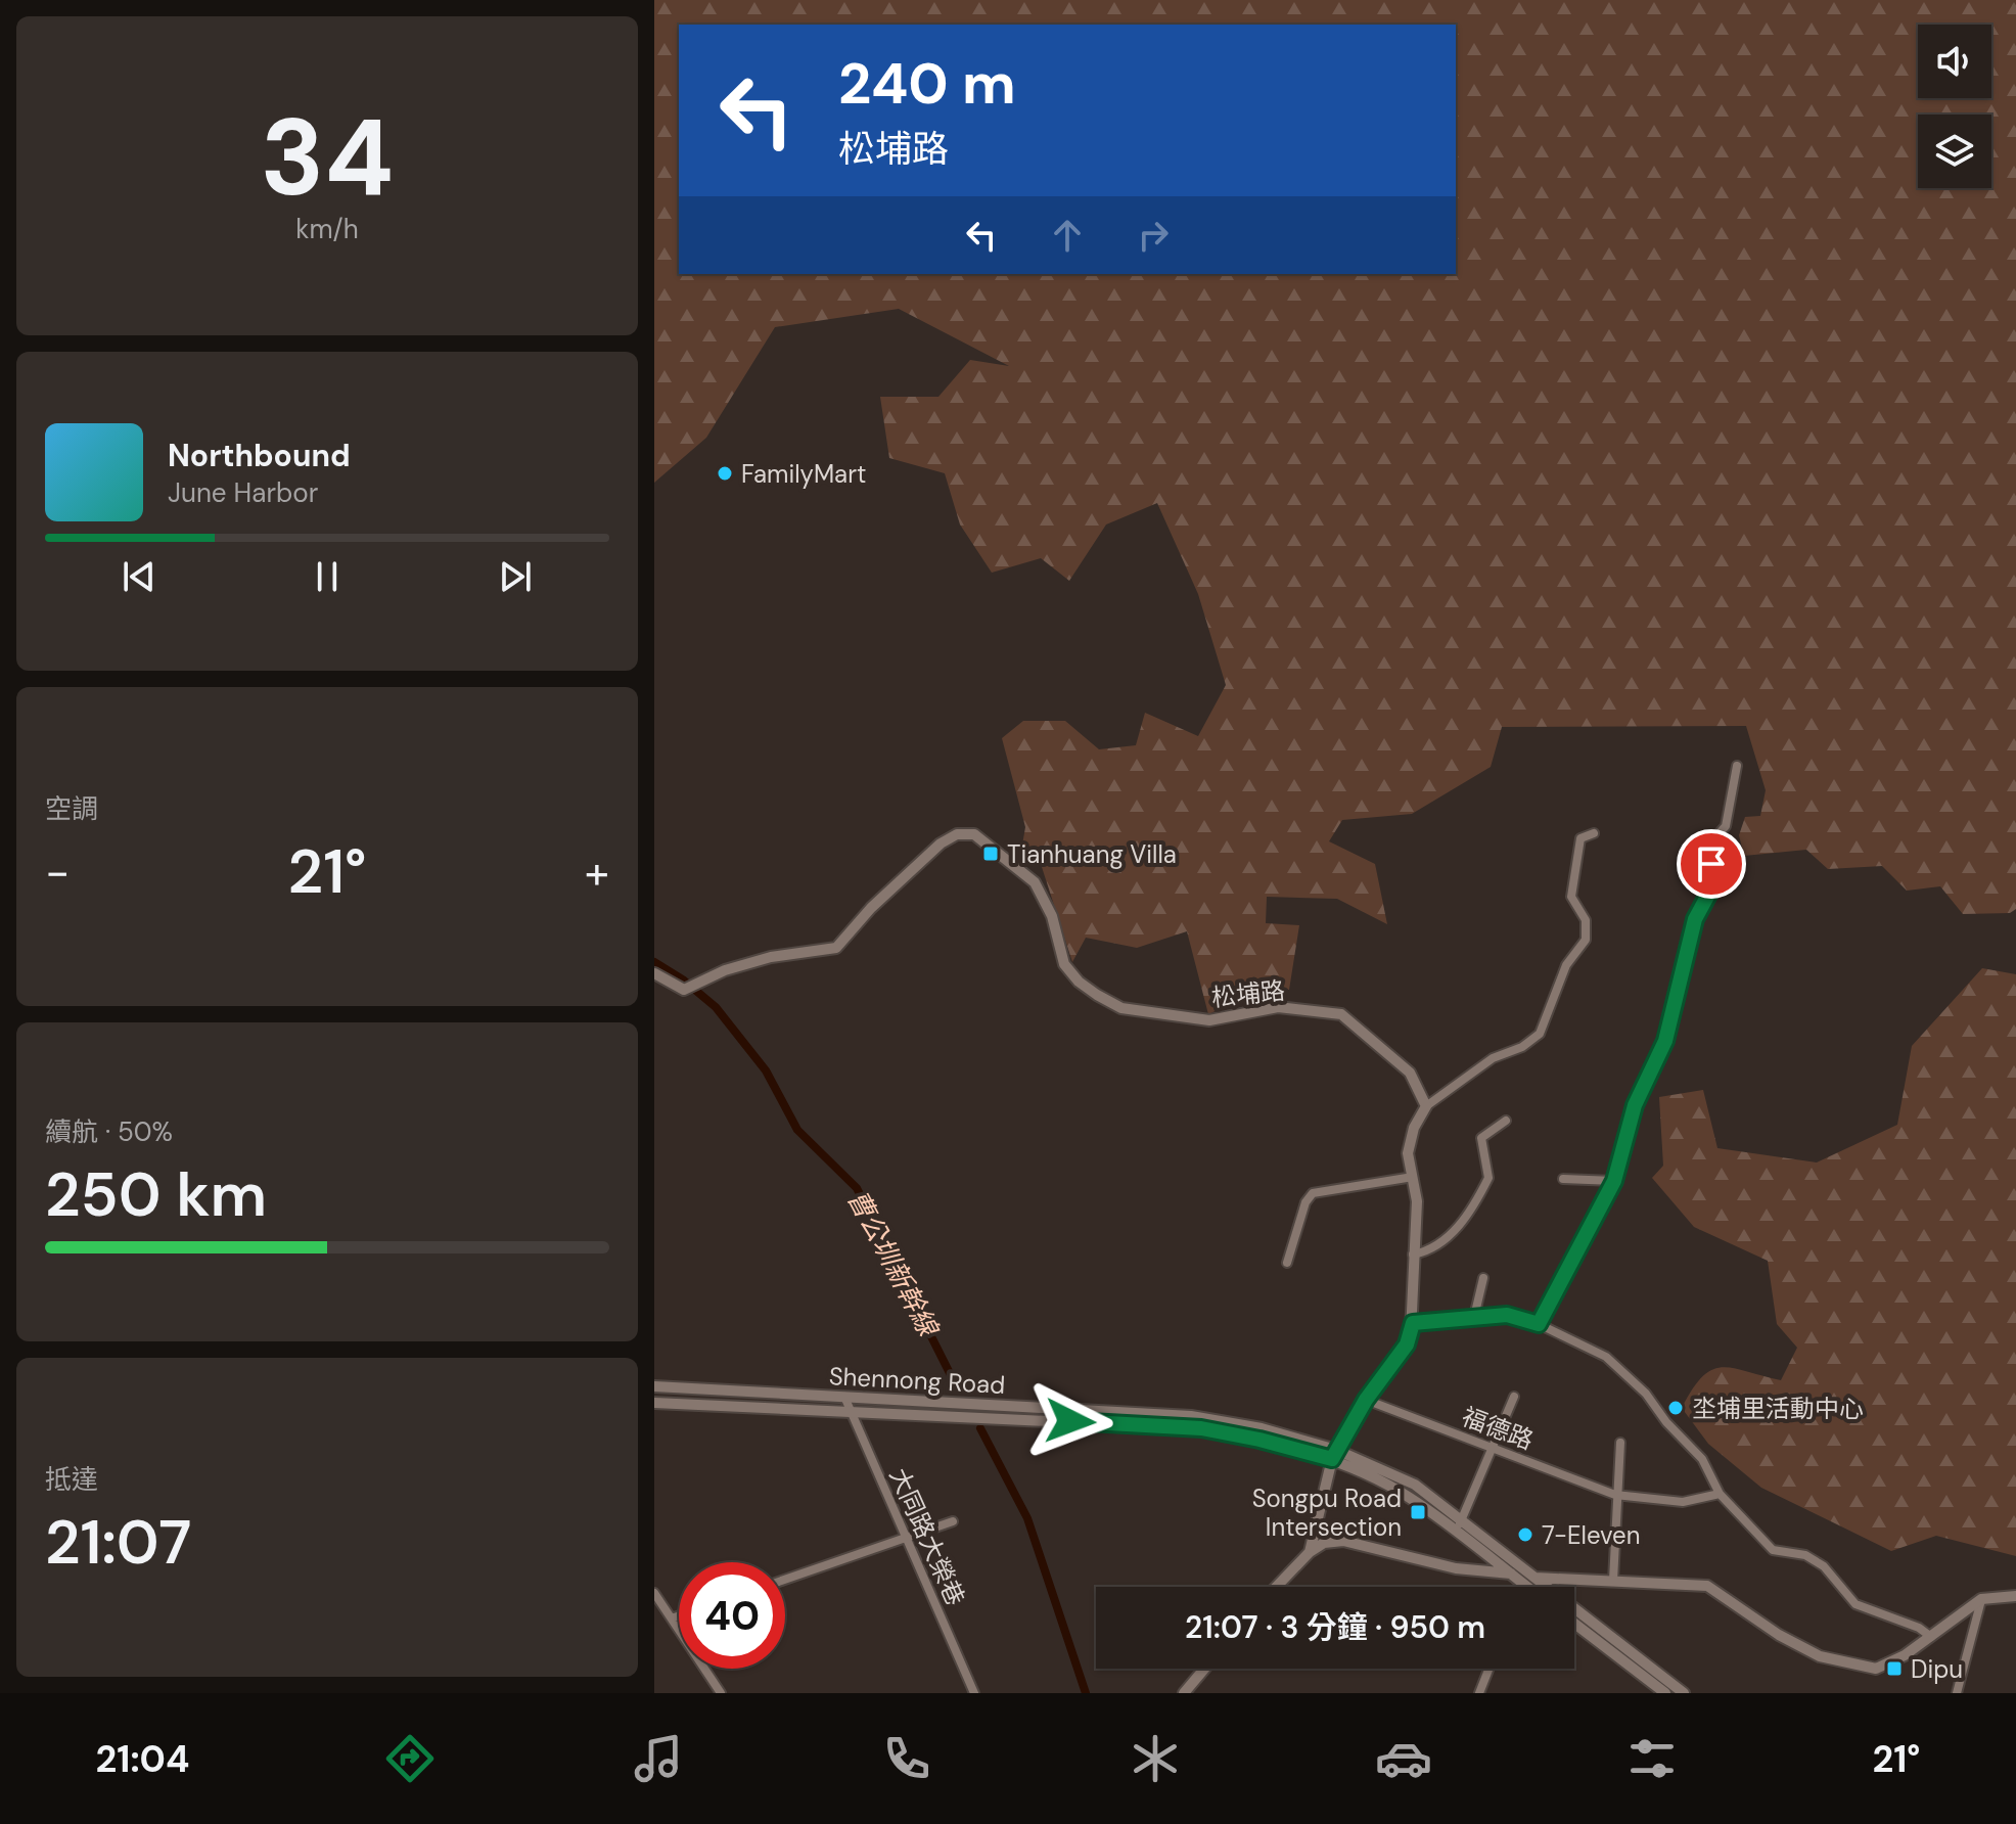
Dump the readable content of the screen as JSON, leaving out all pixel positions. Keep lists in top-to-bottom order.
{
  "streets": {
    "street": [
      "松埔路",
      "Shennong Road",
      "福德路",
      "大同路大榮巷"
    ]
  },
  "crossings": [
    ["Shennong Road", "大同路大榮巷"]
  ],
  "water": ["曹公圳新幹線"],
  "places": {
    "other": ["FamilyMart", "坔埔里活動中心", "7-Eleven"],
    "transit": ["Tianhuang Villa", "Songpu Road Intersection", "Dipu"]
  },
  "page": {
    "tile": [
      ["34", "km/h"],
      "空調",
      ["續航 · 50%", "250 km"],
      ["抵達", "21:07"]
    ],
    "turn": ["240 m", "松埔路"],
    "song": ["Northbound", "June Harbor"],
    "heat": ["−", "21°", "+"],
    "limit": "40",
    "trip": "21:07 · 3 分鐘 · 950 m",
    "tabs": ["21:04", "21°"]
  }
}
